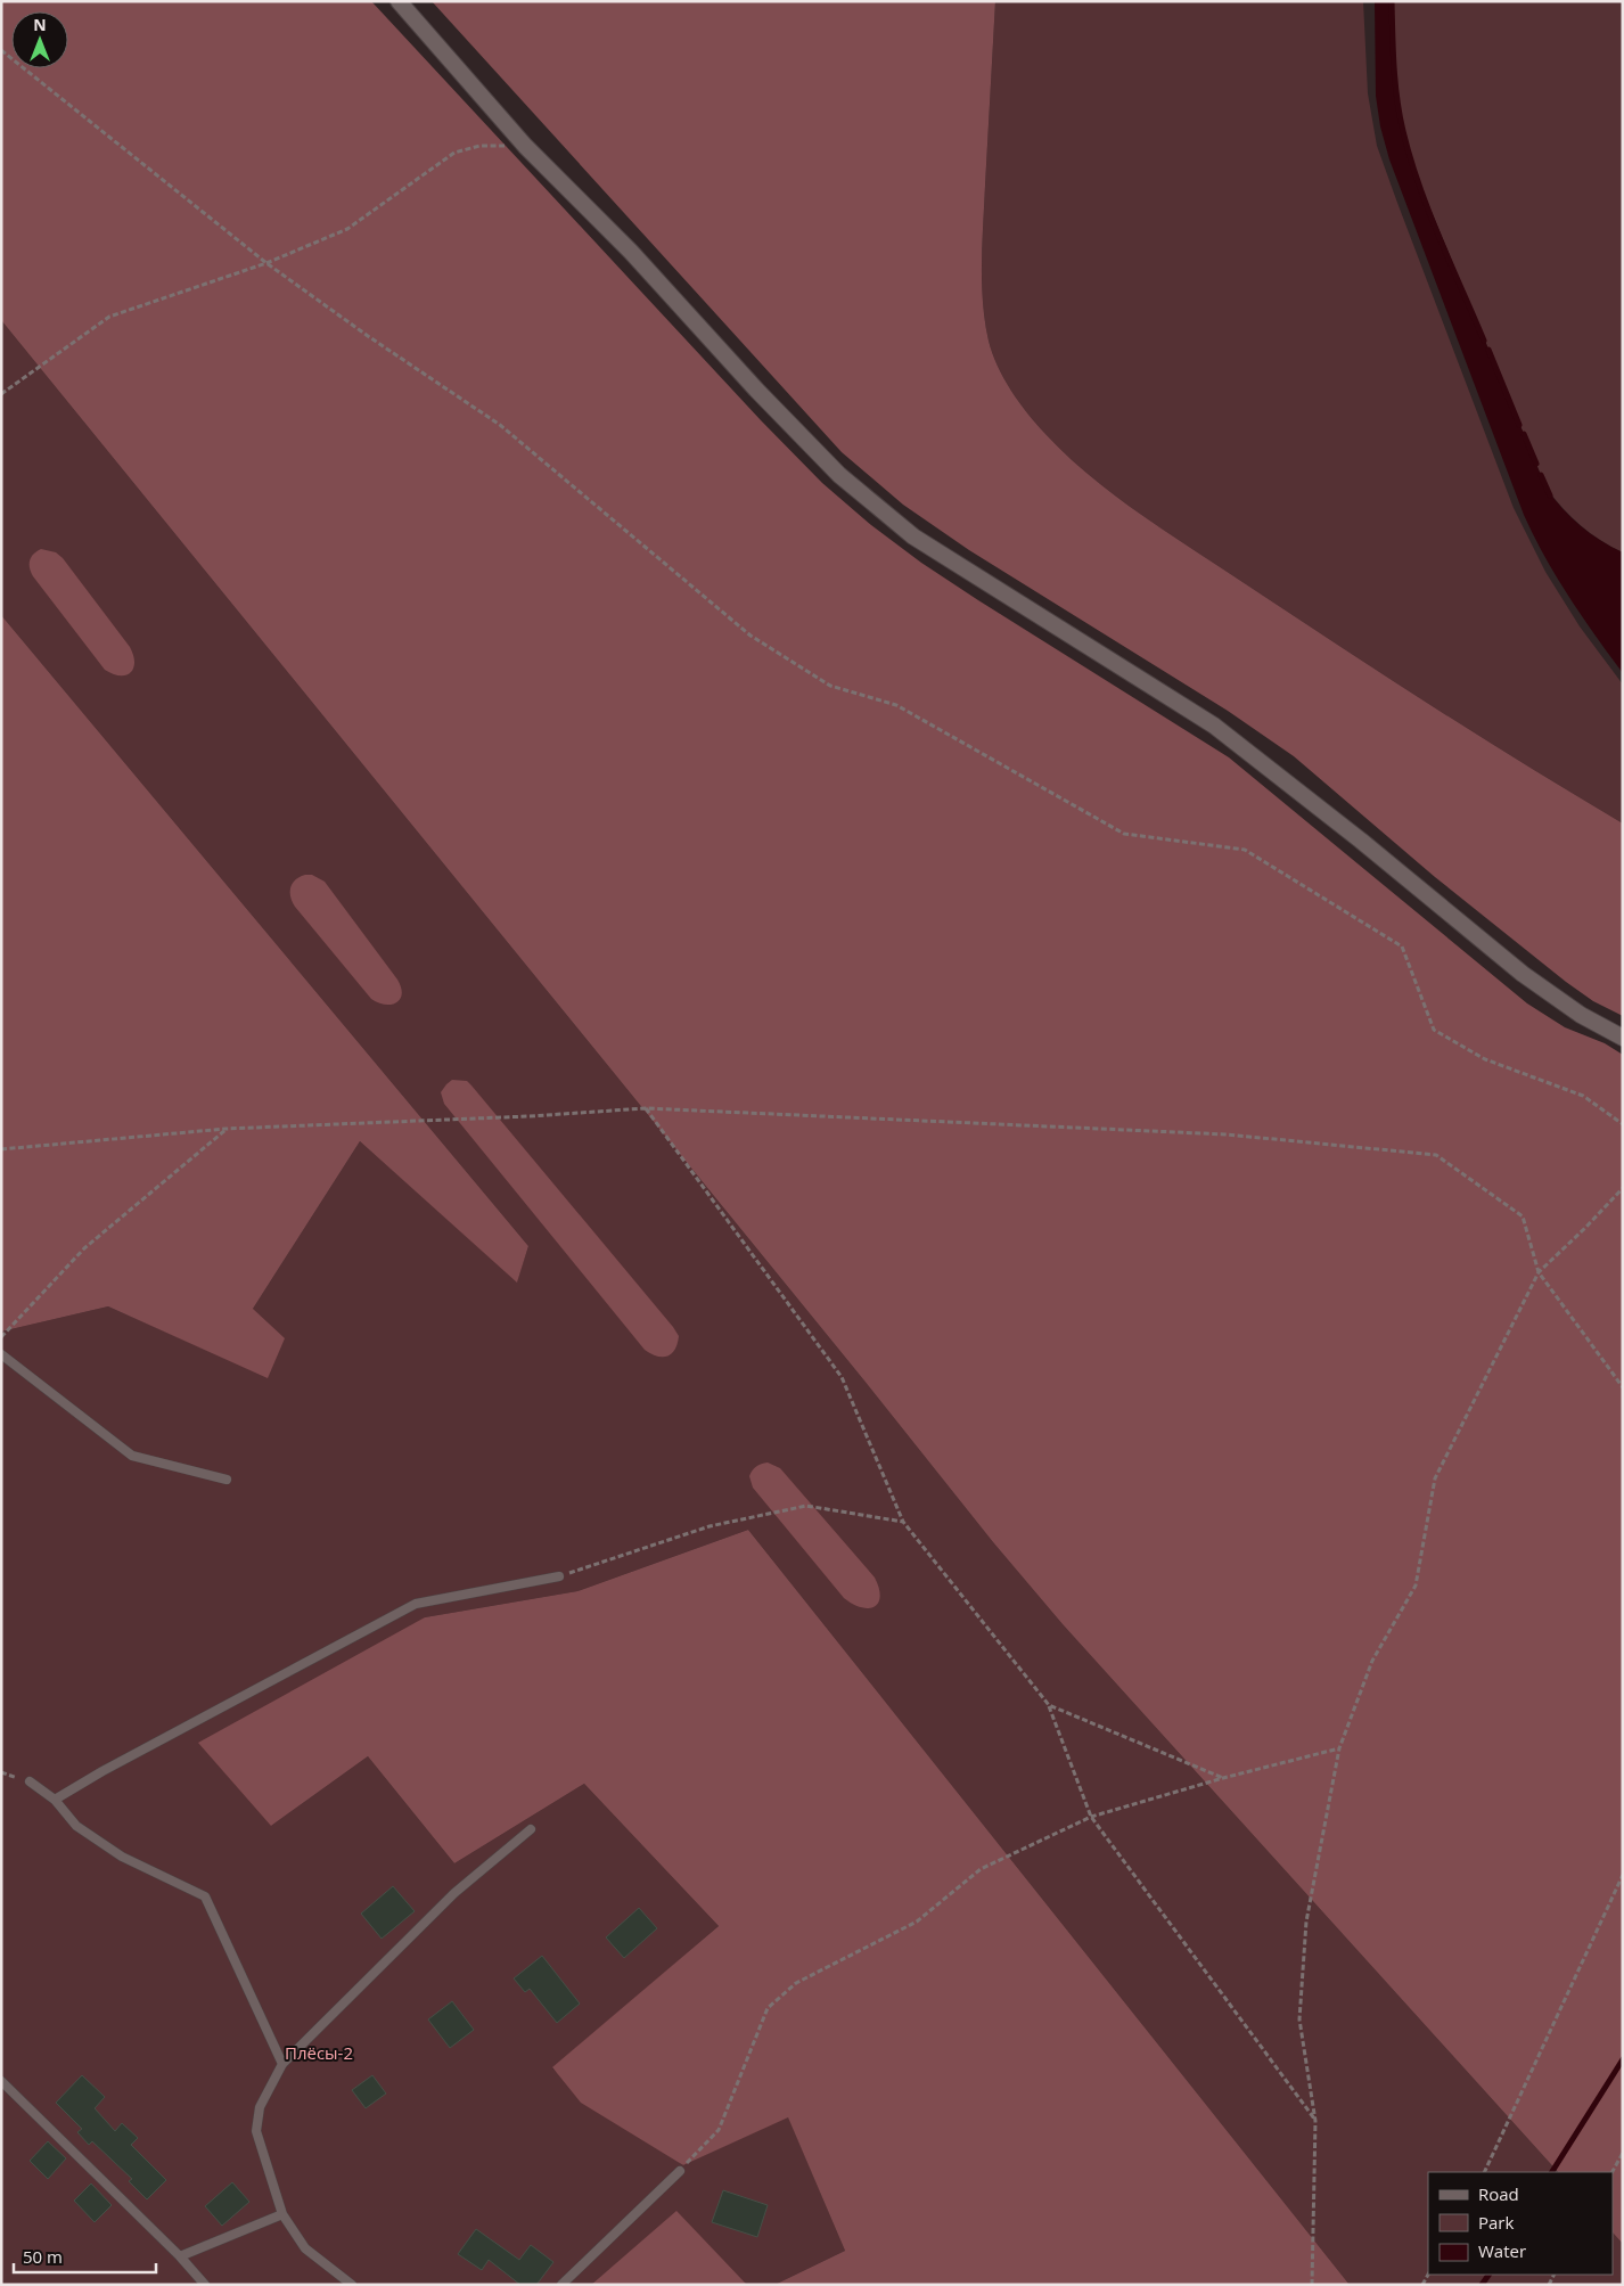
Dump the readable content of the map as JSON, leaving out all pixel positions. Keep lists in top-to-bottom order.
{
  "parks": ["Плёсы-2"],
  "legend": ["Road", "Park", "Water"],
  "scale_bar": "50 m",
  "north": "top"
}
